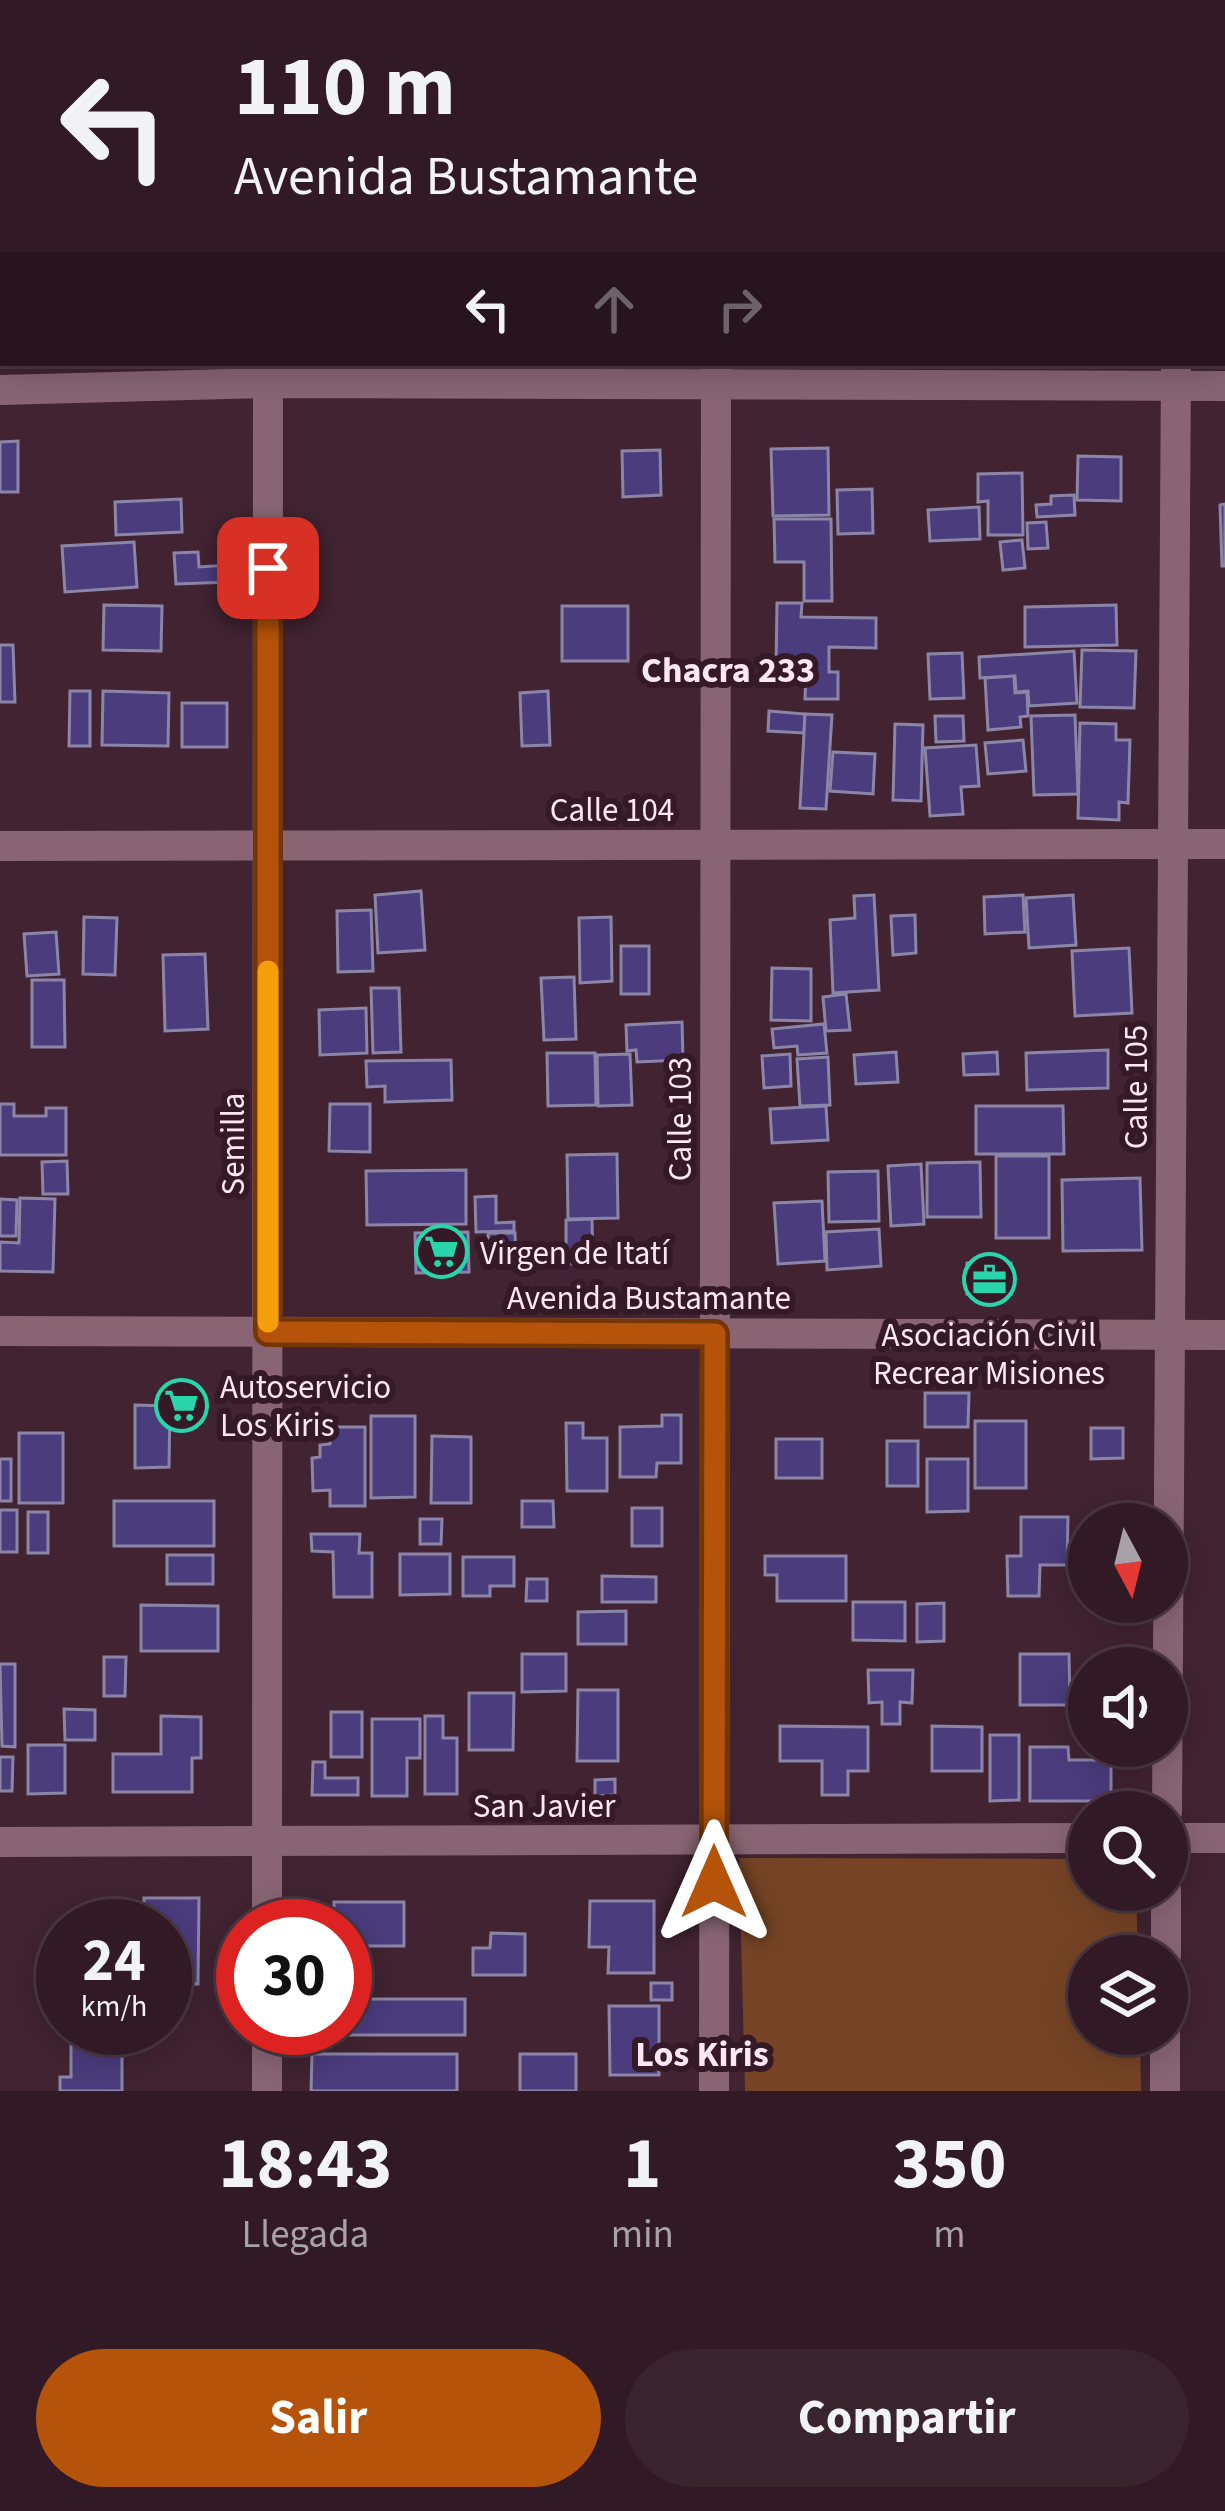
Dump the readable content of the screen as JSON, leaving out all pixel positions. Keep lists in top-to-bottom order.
{
  "streets": {
    "street": [
      "Calle 104",
      "Calle 105",
      "Calle 103",
      "Semilla",
      "Avenida Bustamante",
      "San Javier"
    ]
  },
  "crossings": [
    ["Calle 104", "Calle 105"],
    ["Calle 104", "Calle 103"],
    ["Calle 104", "Semilla"],
    ["Calle 105", "Avenida Bustamante"],
    ["Calle 103", "Avenida Bustamante"],
    ["Calle 103", "San Javier"],
    ["Semilla", "Avenida Bustamante"],
    ["Semilla", "San Javier"]
  ],
  "districts": ["Chacra 233", "Los Kiris"],
  "places": {
    "supermarket": ["Virgen de Itatí", "Autoservicio Los Kiris"],
    "office": ["Asociación Civil Recrear Misiones"]
  },
  "north": "bottom",
  "page": {
    "turn": ["110 m", "Avenida Bustamante"],
    "speed": "24 km/h",
    "limit": "30",
    "eta": [
      "18:43",
      "Llegada",
      "1",
      "min",
      "350",
      "m"
    ],
    "buttons": ["Salir", "Compartir"]
  }
}
